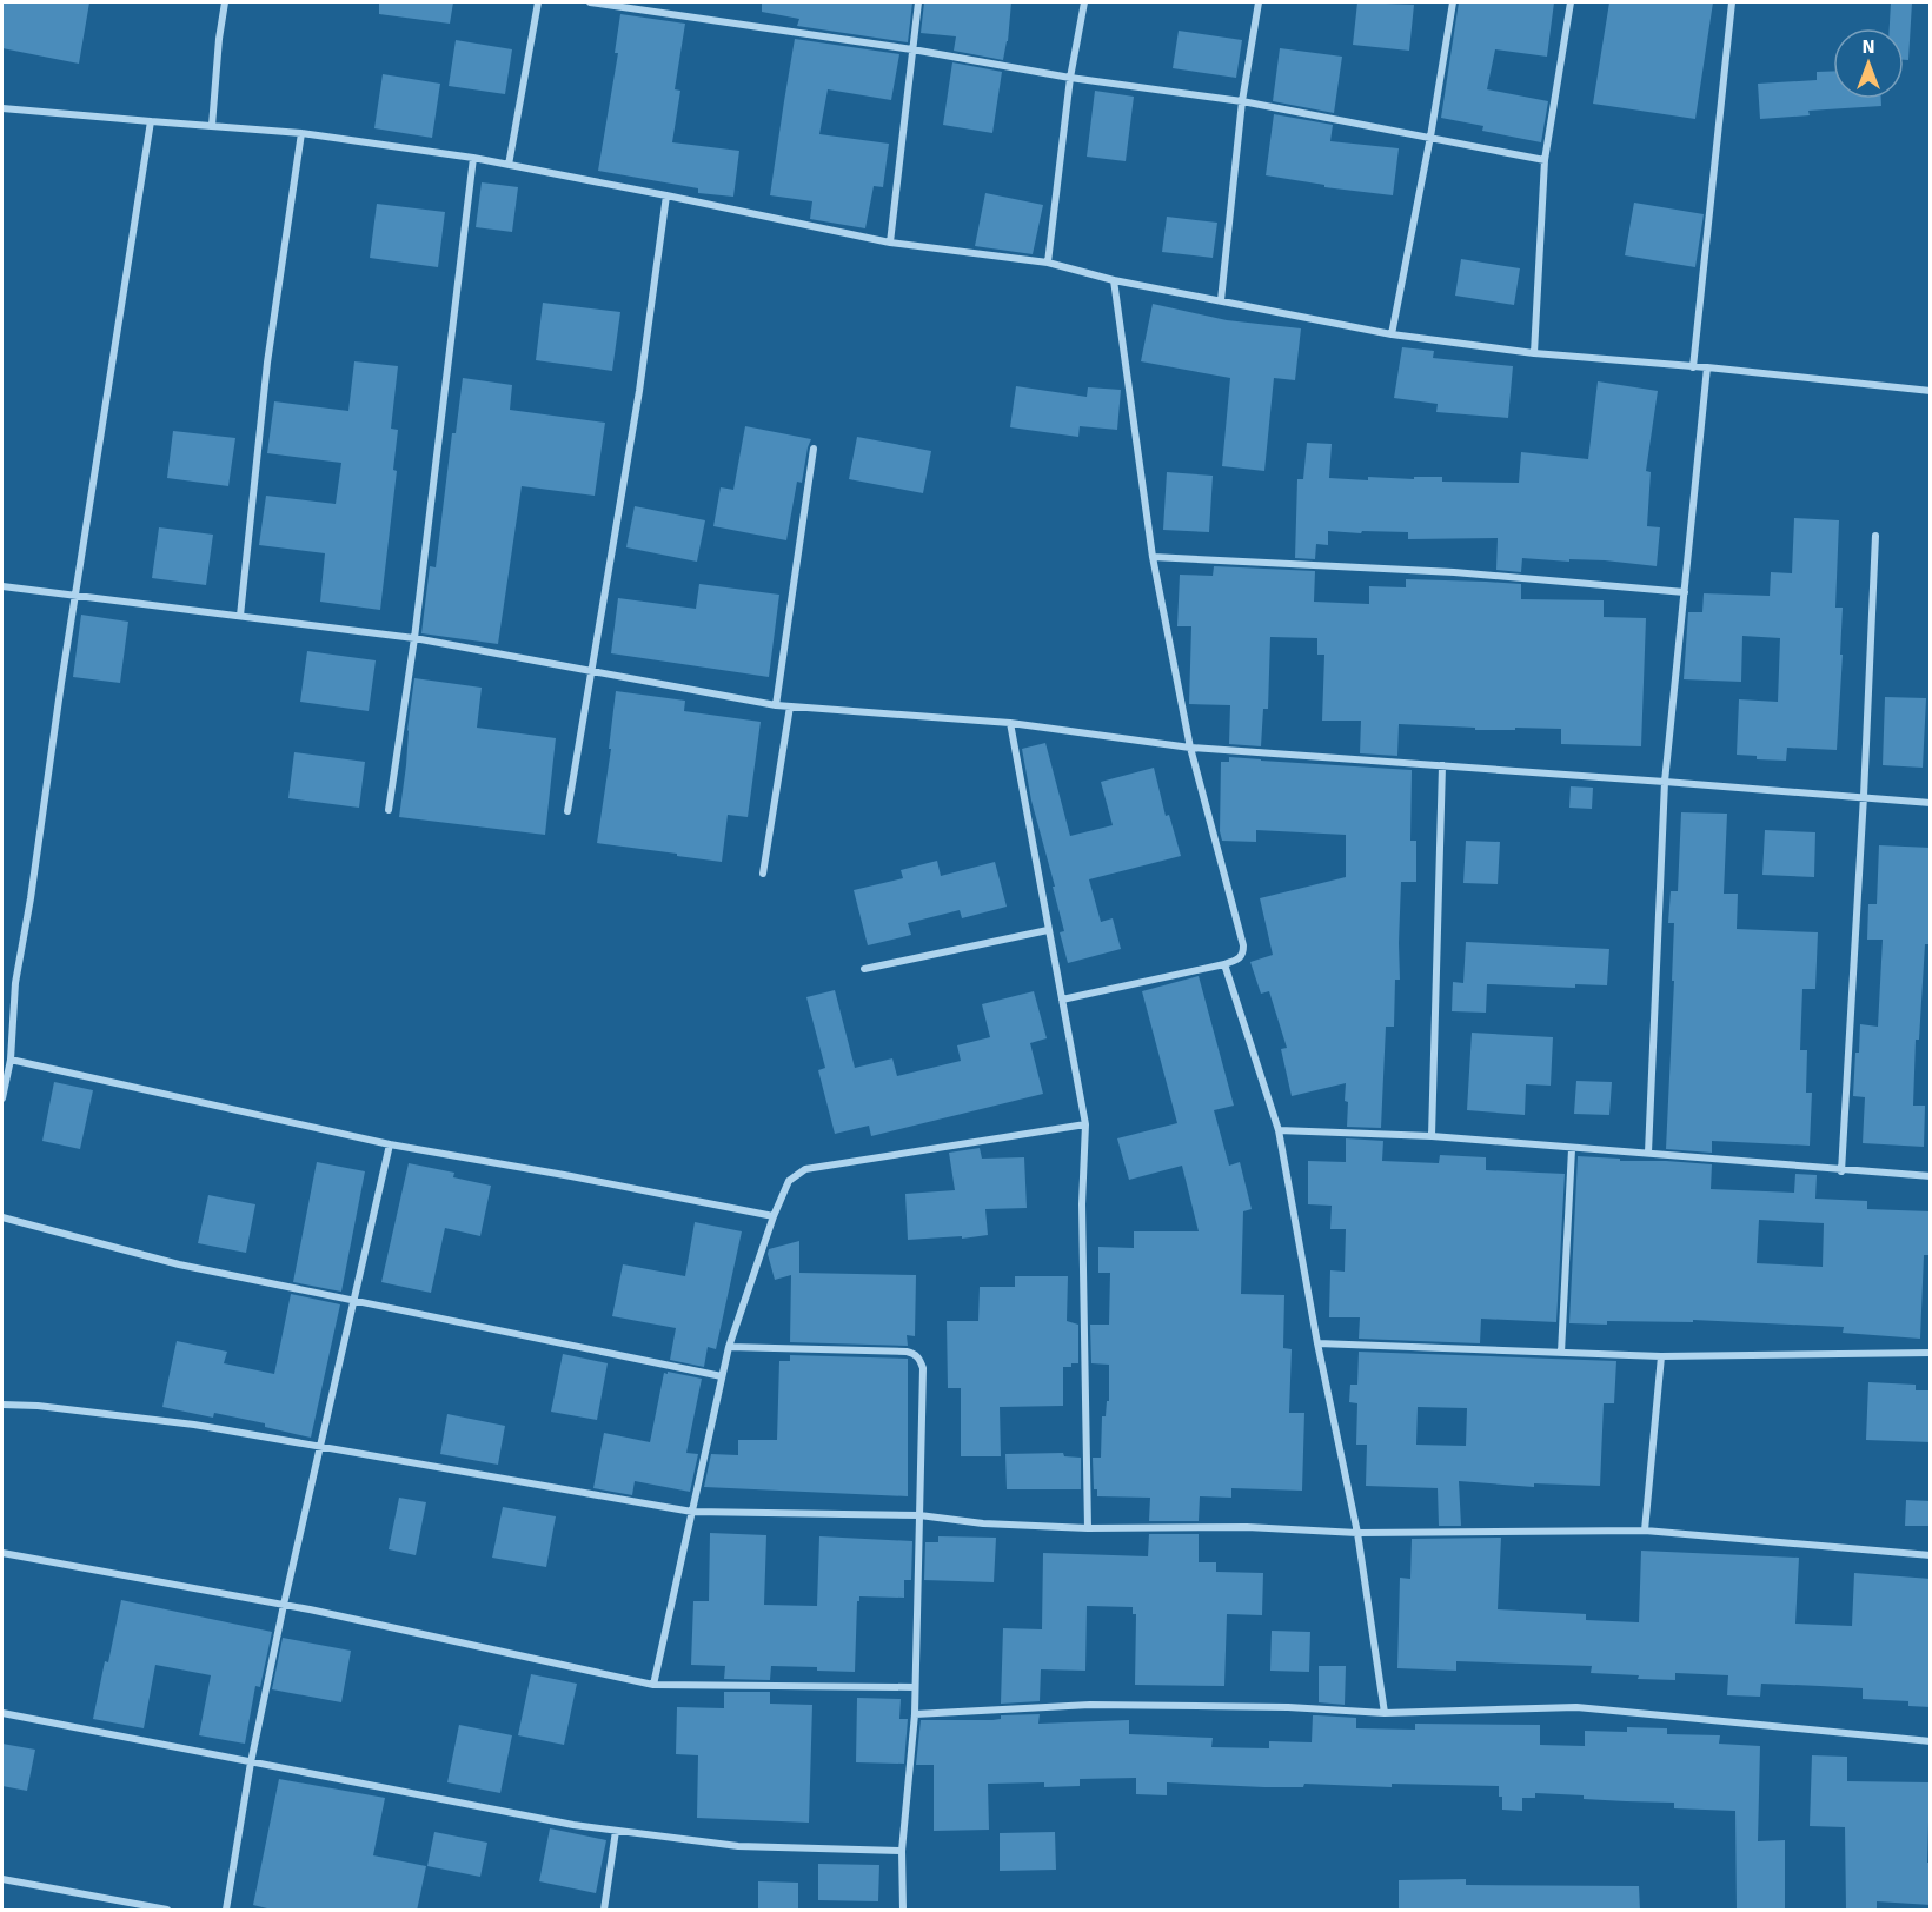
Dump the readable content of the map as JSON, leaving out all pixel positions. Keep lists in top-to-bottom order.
{
  "north": "top"
}
